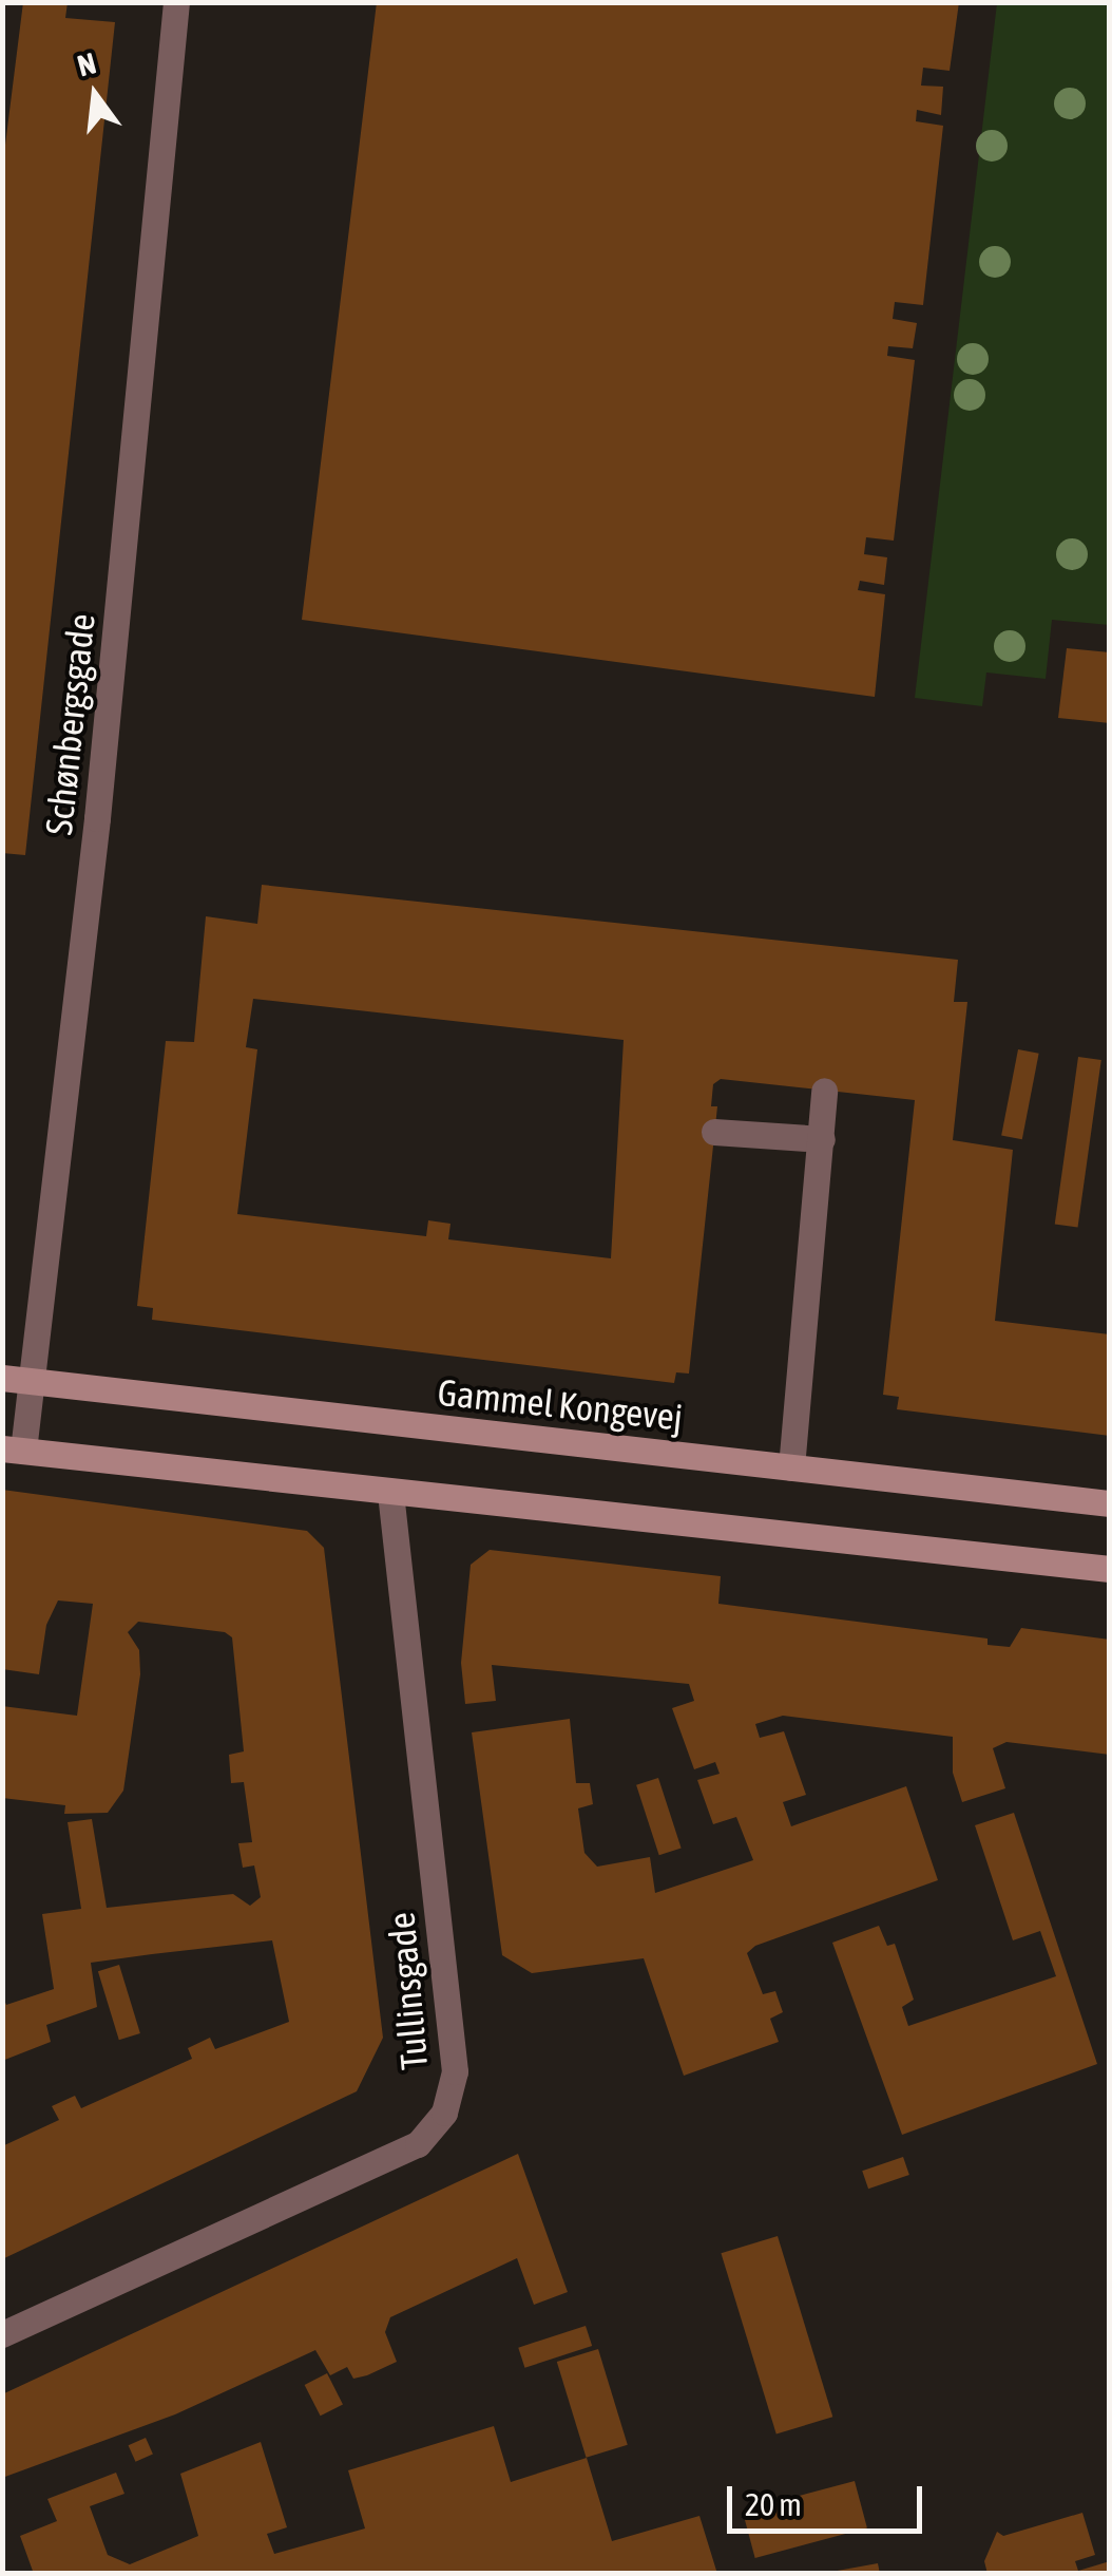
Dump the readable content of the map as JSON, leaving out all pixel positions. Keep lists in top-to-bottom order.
{
  "streets": {
    "street": ["Schønbergsgade", "Gammel Kongevej", "Tullinsgade"]
  },
  "crossings": [
    ["Schønbergsgade", "Gammel Kongevej"]
  ],
  "scale_bar": "20 m",
  "north": "top"
}
